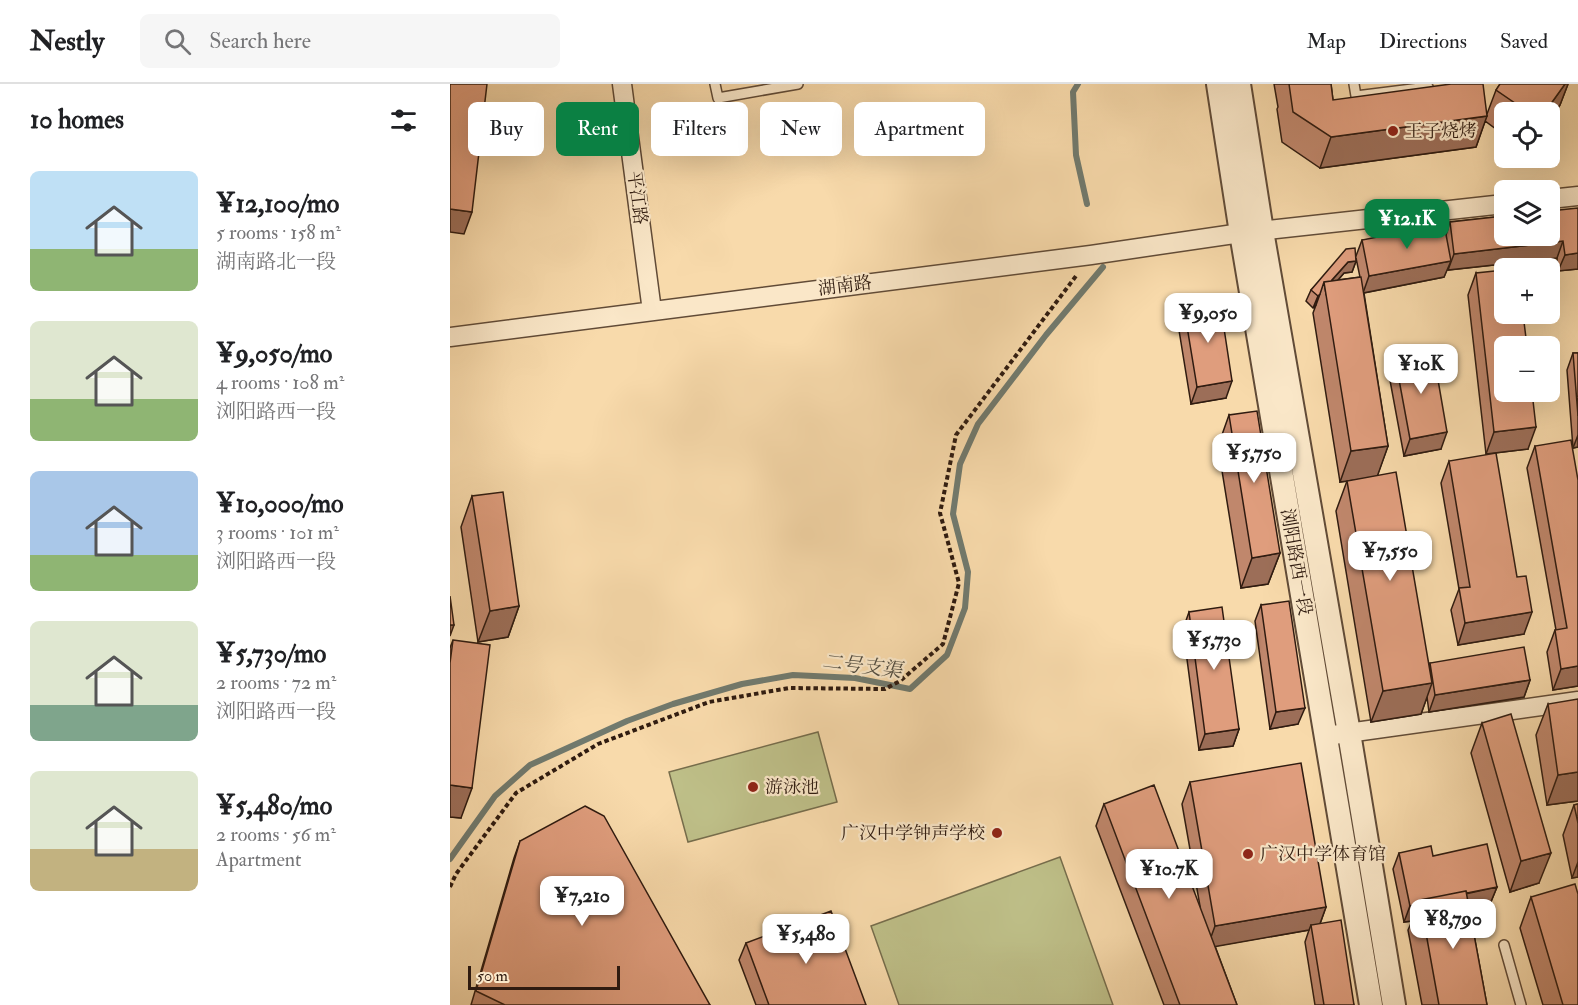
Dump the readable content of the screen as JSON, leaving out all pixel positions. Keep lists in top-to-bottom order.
{
  "streets": {
    "street": ["平江路", "湖南路", "浏阳路西一段"]
  },
  "crossings": [
    ["平江路", "湖南路"],
    ["湖南路", "浏阳路西一段"]
  ],
  "water": ["二号支渠"],
  "places": [
    "王子烧烤",
    "游泳池",
    "广汉中学钟声学校",
    "广汉中学体育馆"
  ],
  "scale_bar": "50 m",
  "page": {
    "header": "Nestly",
    "search": "Search here",
    "nav": ["Map", "Directions", "Saved"],
    "heading": "10 homes",
    "map_buttons": ["+", "−"],
    "chip": [
      "Buy",
      "Rent",
      "Filters",
      "New",
      "Apartment"
    ],
    "list": [
      {
        "name": "¥12,100/mo",
        "note": "5 rooms · 158 m² · 湖南路北一段"
      },
      {
        "name": "¥9,050/mo",
        "note": "4 rooms · 108 m² · 浏阳路西一段"
      },
      {
        "name": "¥10,000/mo",
        "note": "3 rooms · 101 m² · 浏阳路西一段"
      },
      {
        "name": "¥5,730/mo",
        "note": "2 rooms · 72 m² · 浏阳路西一段"
      },
      {
        "name": "¥5,480/mo",
        "note": "2 rooms · 56 m² · Apartment"
      }
    ],
    "price": [
      "¥12.1K",
      "¥9,050",
      "¥10K",
      "¥5,750",
      "¥7,550",
      "¥5,730",
      "¥10.7K",
      "¥7,210",
      "¥8,790",
      "¥5,480"
    ],
    "scale": "50 m"
  }
}
